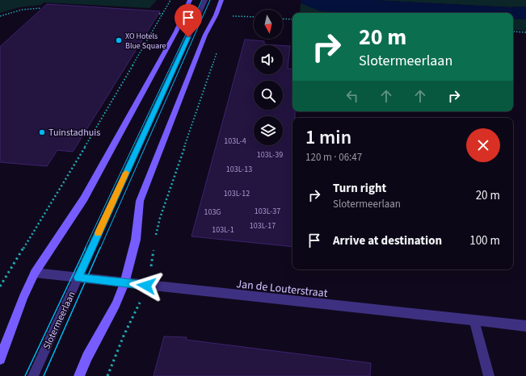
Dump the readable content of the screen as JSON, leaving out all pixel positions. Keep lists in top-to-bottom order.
{
  "streets": {
    "street": ["Jan de Louterstraat", "Slotermeerlaan"]
  },
  "crossings": [
    ["Jan de Louterstraat", "Slotermeerlaan"]
  ],
  "places": ["XO Hotels Blue Square", "Tuinstadhuis"],
  "house_numbers": [
    "103L-4",
    "103L-39",
    "103L-13",
    "103L-12",
    "103L-37",
    "103G",
    "103L-17",
    "103L-1"
  ],
  "north": "bottom",
  "page": {
    "turn": ["20 m", "Slotermeerlaan"],
    "heading": ["1 min", "120 m · 06:47"],
    "list": [
      {
        "name": "Turn right",
        "note": "Slotermeerlaan",
        "value": "20 m"
      },
      {
        "name": "Arrive at destination",
        "value": "100 m"
      }
    ]
  }
}
